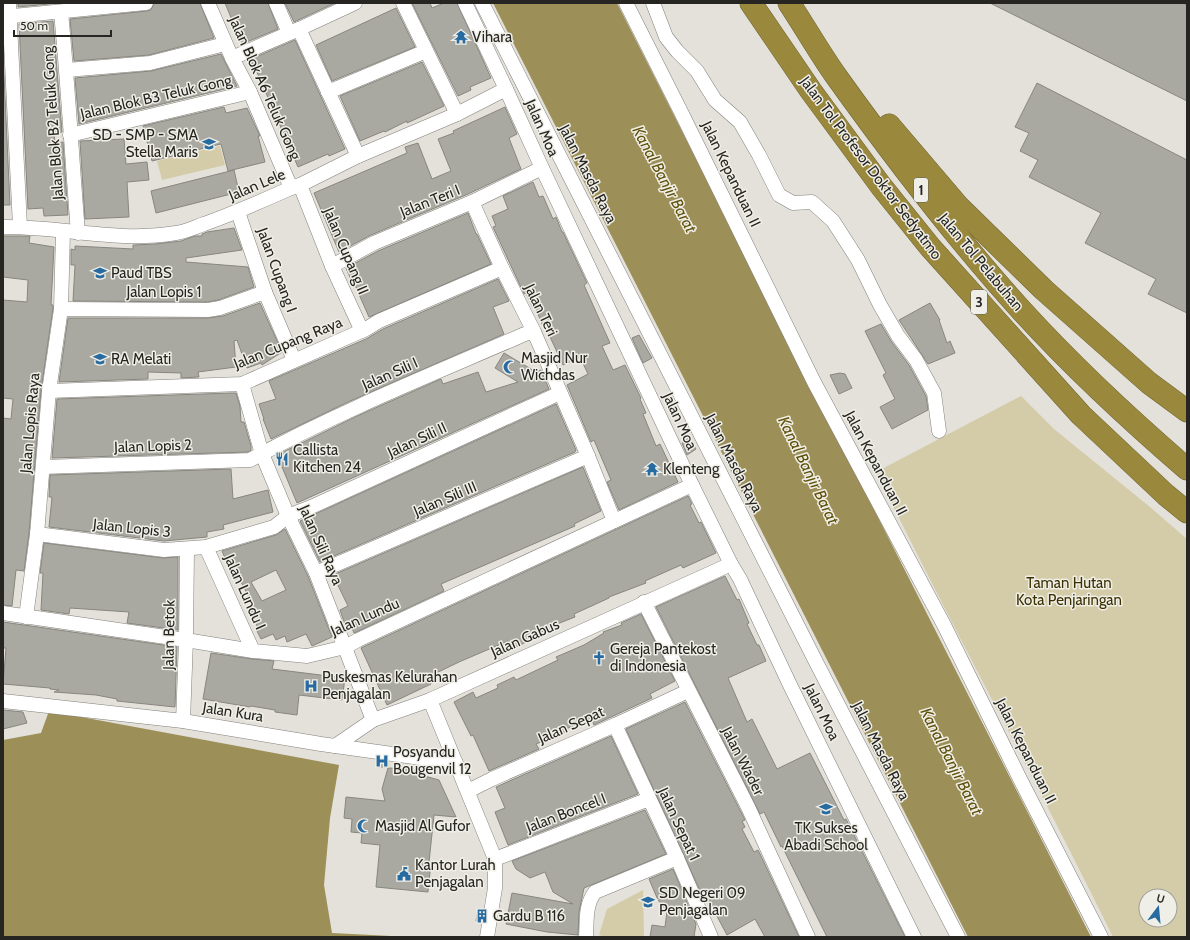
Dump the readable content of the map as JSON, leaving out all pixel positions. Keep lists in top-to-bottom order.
{
  "streets": {
    "highway": [
      "Jalan Tol Profesor Doktor Sedyatmo",
      "1",
      "Jalan Tol Pelabuhan",
      "3"
    ],
    "street": [
      "Jalan Blok A6 Teluk Gong",
      "Jalan Blok B3 Teluk Gong",
      "Jalan Blok B2 Teluk Gong",
      "Jalan Moa",
      "Jalan Masda Raya",
      "Jalan Kepanduan II",
      "Jalan Lele",
      "Jalan Teri I",
      "Jalan Cupang II",
      "Jalan Cupang I",
      "Jalan Lopis 1",
      "Jalan Teri",
      "Jalan Cupang Raya",
      "Jalan Sili I",
      "Jalan Lopis Raya",
      "Jalan Sili II",
      "Jalan Lopis 2",
      "Jalan Sili III",
      "Jalan Lopis 3",
      "Jalan Sili Raya",
      "Jalan Lundu I",
      "Jalan Lundu",
      "Jalan Betok",
      "Jalan Gabus",
      "Jalan Kura",
      "Jalan Sepat",
      "Jalan Wader",
      "Jalan Boncel I",
      "Jalan Sepat 1"
    ]
  },
  "crossings": [
    ["Jalan Blok A6 Teluk Gong", "Jalan Blok B3 Teluk Gong"],
    ["Jalan Blok A6 Teluk Gong", "Jalan Lele"],
    ["Jalan Blok A6 Teluk Gong", "Jalan Cupang II"],
    ["Jalan Blok B3 Teluk Gong", "Jalan Blok B2 Teluk Gong"],
    ["Jalan Blok B2 Teluk Gong", "Jalan Lele"],
    ["Jalan Moa", "Jalan Lele"],
    ["Jalan Moa", "Jalan Teri I"],
    ["Jalan Moa", "Jalan Lundu"],
    ["Jalan Moa", "Jalan Gabus"],
    ["Jalan Lele", "Jalan Cupang II"],
    ["Jalan Lele", "Jalan Cupang I"],
    ["Jalan Lele", "Jalan Lopis Raya"],
    ["Jalan Teri I", "Jalan Cupang II"],
    ["Jalan Teri I", "Jalan Teri"],
    ["Jalan Cupang II", "Jalan Cupang Raya"],
    ["Jalan Cupang I", "Jalan Lopis 1"],
    ["Jalan Cupang I", "Jalan Cupang Raya"],
    ["Jalan Lopis 1", "Jalan Lopis Raya"],
    ["Jalan Teri", "Jalan Cupang Raya"],
    ["Jalan Teri", "Jalan Sili I"],
    ["Jalan Teri", "Jalan Sili II"],
    ["Jalan Teri", "Jalan Sili III"],
    ["Jalan Teri", "Jalan Lundu"],
    ["Jalan Cupang Raya", "Jalan Lopis Raya"],
    ["Jalan Cupang Raya", "Jalan Sili Raya"],
    ["Jalan Sili I", "Jalan Lopis 2"],
    ["Jalan Sili I", "Jalan Sili Raya"],
    ["Jalan Lopis Raya", "Jalan Lopis 2"],
    ["Jalan Lopis Raya", "Jalan Lopis 3"],
    ["Jalan Lopis Raya", "Jalan Lundu"],
    ["Jalan Sili II", "Jalan Lopis 3"],
    ["Jalan Sili II", "Jalan Sili Raya"],
    ["Jalan Lopis 2", "Jalan Sili Raya"],
    ["Jalan Sili III", "Jalan Sili Raya"],
    ["Jalan Lopis 3", "Jalan Sili Raya"],
    ["Jalan Lopis 3", "Jalan Lundu I"],
    ["Jalan Lopis 3", "Jalan Betok"],
    ["Jalan Sili Raya", "Jalan Lundu"],
    ["Jalan Sili Raya", "Jalan Gabus"],
    ["Jalan Lundu I", "Jalan Lundu"],
    ["Jalan Lundu", "Jalan Betok"],
    ["Jalan Betok", "Jalan Kura"],
    ["Jalan Gabus", "Jalan Kura"],
    ["Jalan Gabus", "Jalan Wader"],
    ["Jalan Sepat", "Jalan Wader"],
    ["Jalan Sepat", "Jalan Sepat 1"],
    ["Jalan Boncel I", "Jalan Sepat 1"]
  ],
  "water": ["Kanal Banjir Barat"],
  "parks": ["Taman Hutan Kota Penjaringan"],
  "places": {
    "temple": ["Vihara", "Klenteng"],
    "school or university": [
      "SD - SMP - SMA Stella Maris",
      "Paud TBS",
      "RA Melati",
      "TK Sukses Abadi School",
      "SD Negeri 09 Penjagalan"
    ],
    "mosque": ["Masjid Nur Wichdas", "Masjid Al Gufor"],
    "restaurant": ["Callista Kitchen 24"],
    "church": ["Gereja Pantekost di Indonesia"],
    "hospital": ["Puskesmas Kelurahan Penjagalan", "Posyandu Bougenvil 12"],
    "public building": ["Kantor Lurah Penjagalan"],
    "building": ["Gardu B 116"]
  },
  "scale_bar": "50 m",
  "north": "top"
}
